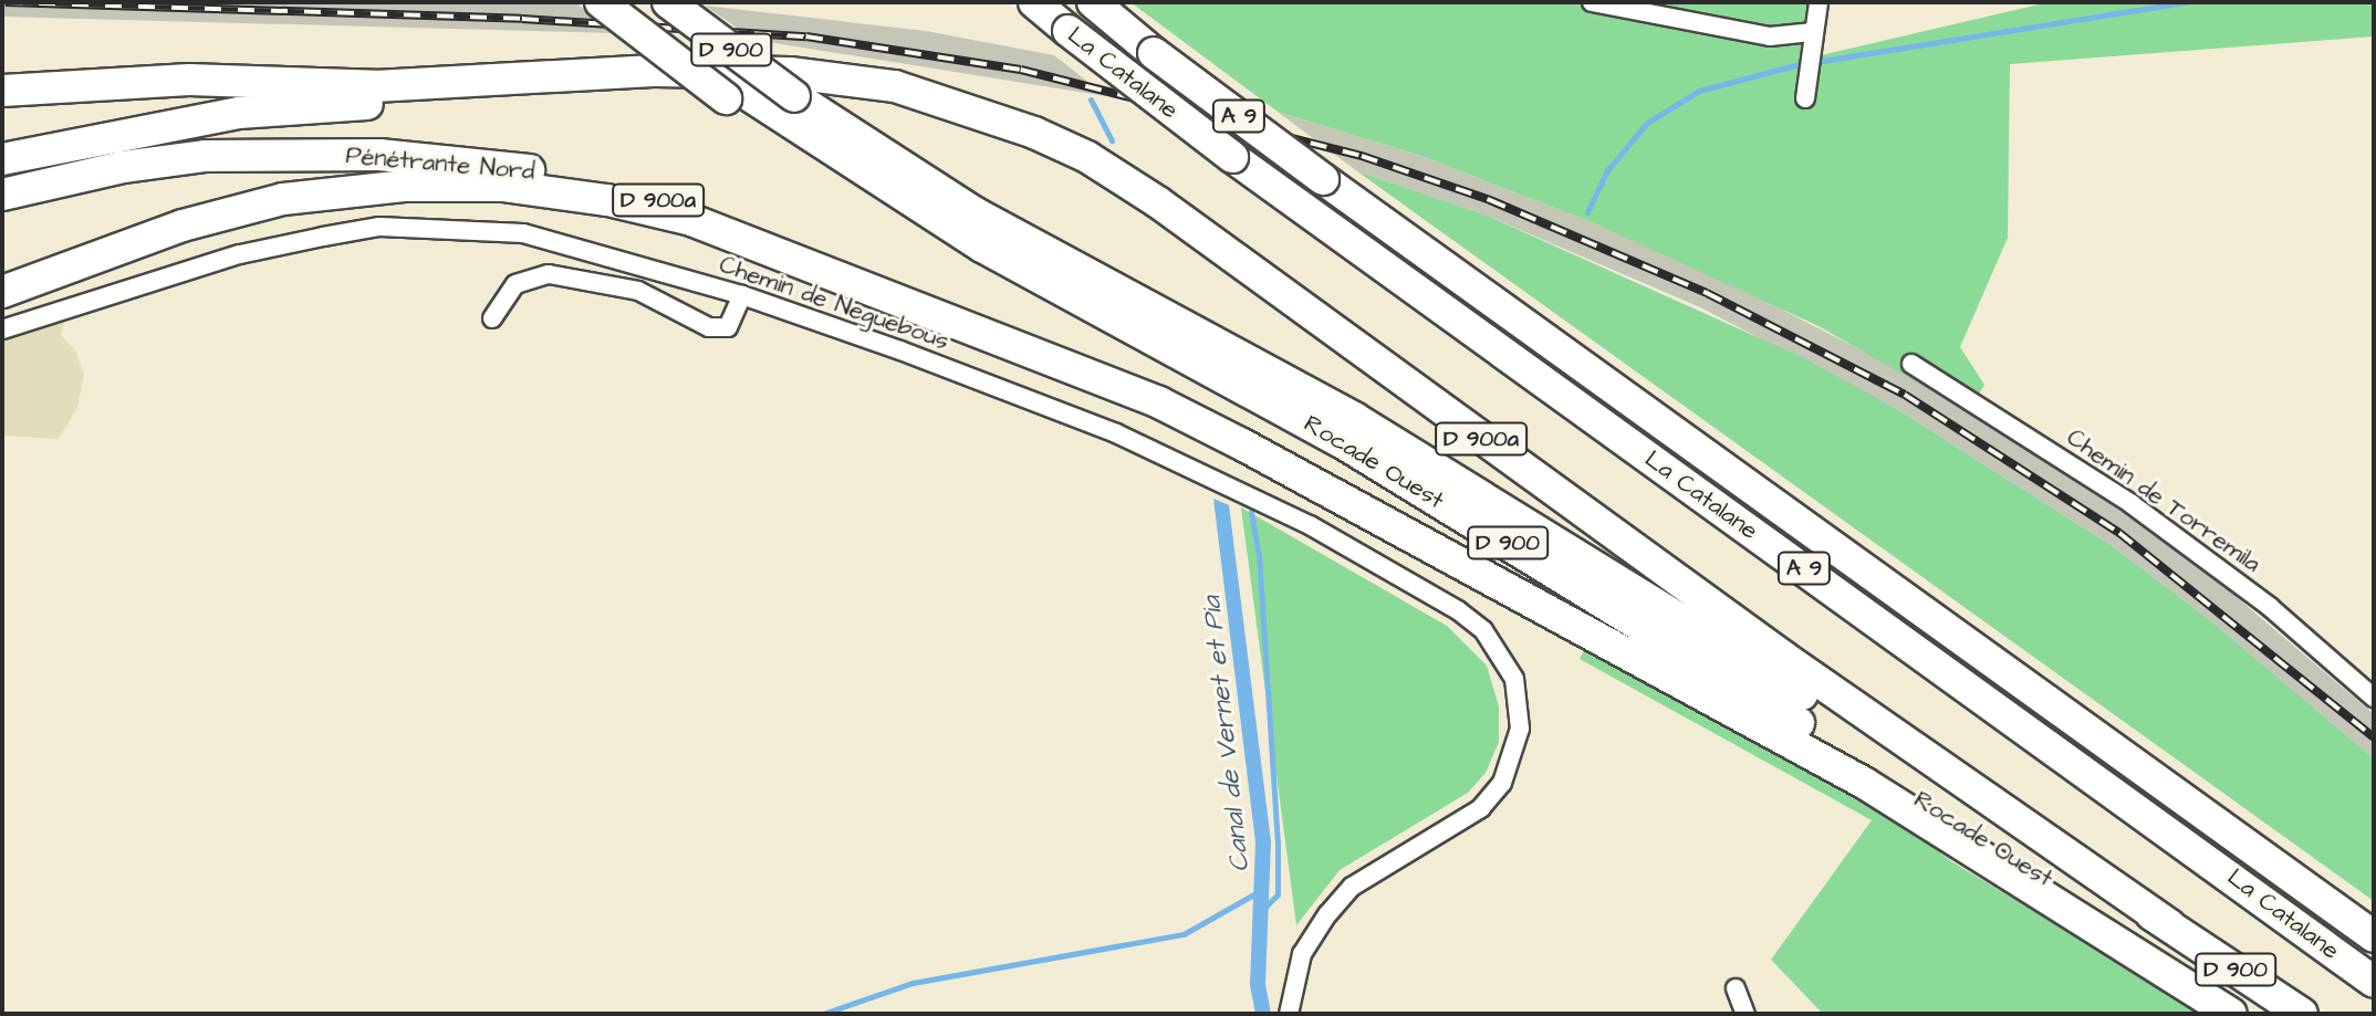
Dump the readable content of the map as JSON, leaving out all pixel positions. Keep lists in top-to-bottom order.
{
  "streets": {
    "highway": [
      "D 900",
      "La Catalane",
      "A 9",
      "Pénétrante Nord",
      "D 900a",
      "Rocade Ouest"
    ],
    "street": ["Chemin de Neguebous", "Chemin de Torremila"]
  },
  "crossings": [
    ["D 900", "Pénétrante Nord"],
    ["D 900", "D 900a"],
    ["D 900", "Rocade Ouest"],
    ["Pénétrante Nord", "D 900a"],
    ["Pénétrante Nord", "Rocade Ouest"],
    ["D 900a", "Rocade Ouest"]
  ],
  "water": ["Canal de Vernet et Pia"]
}
